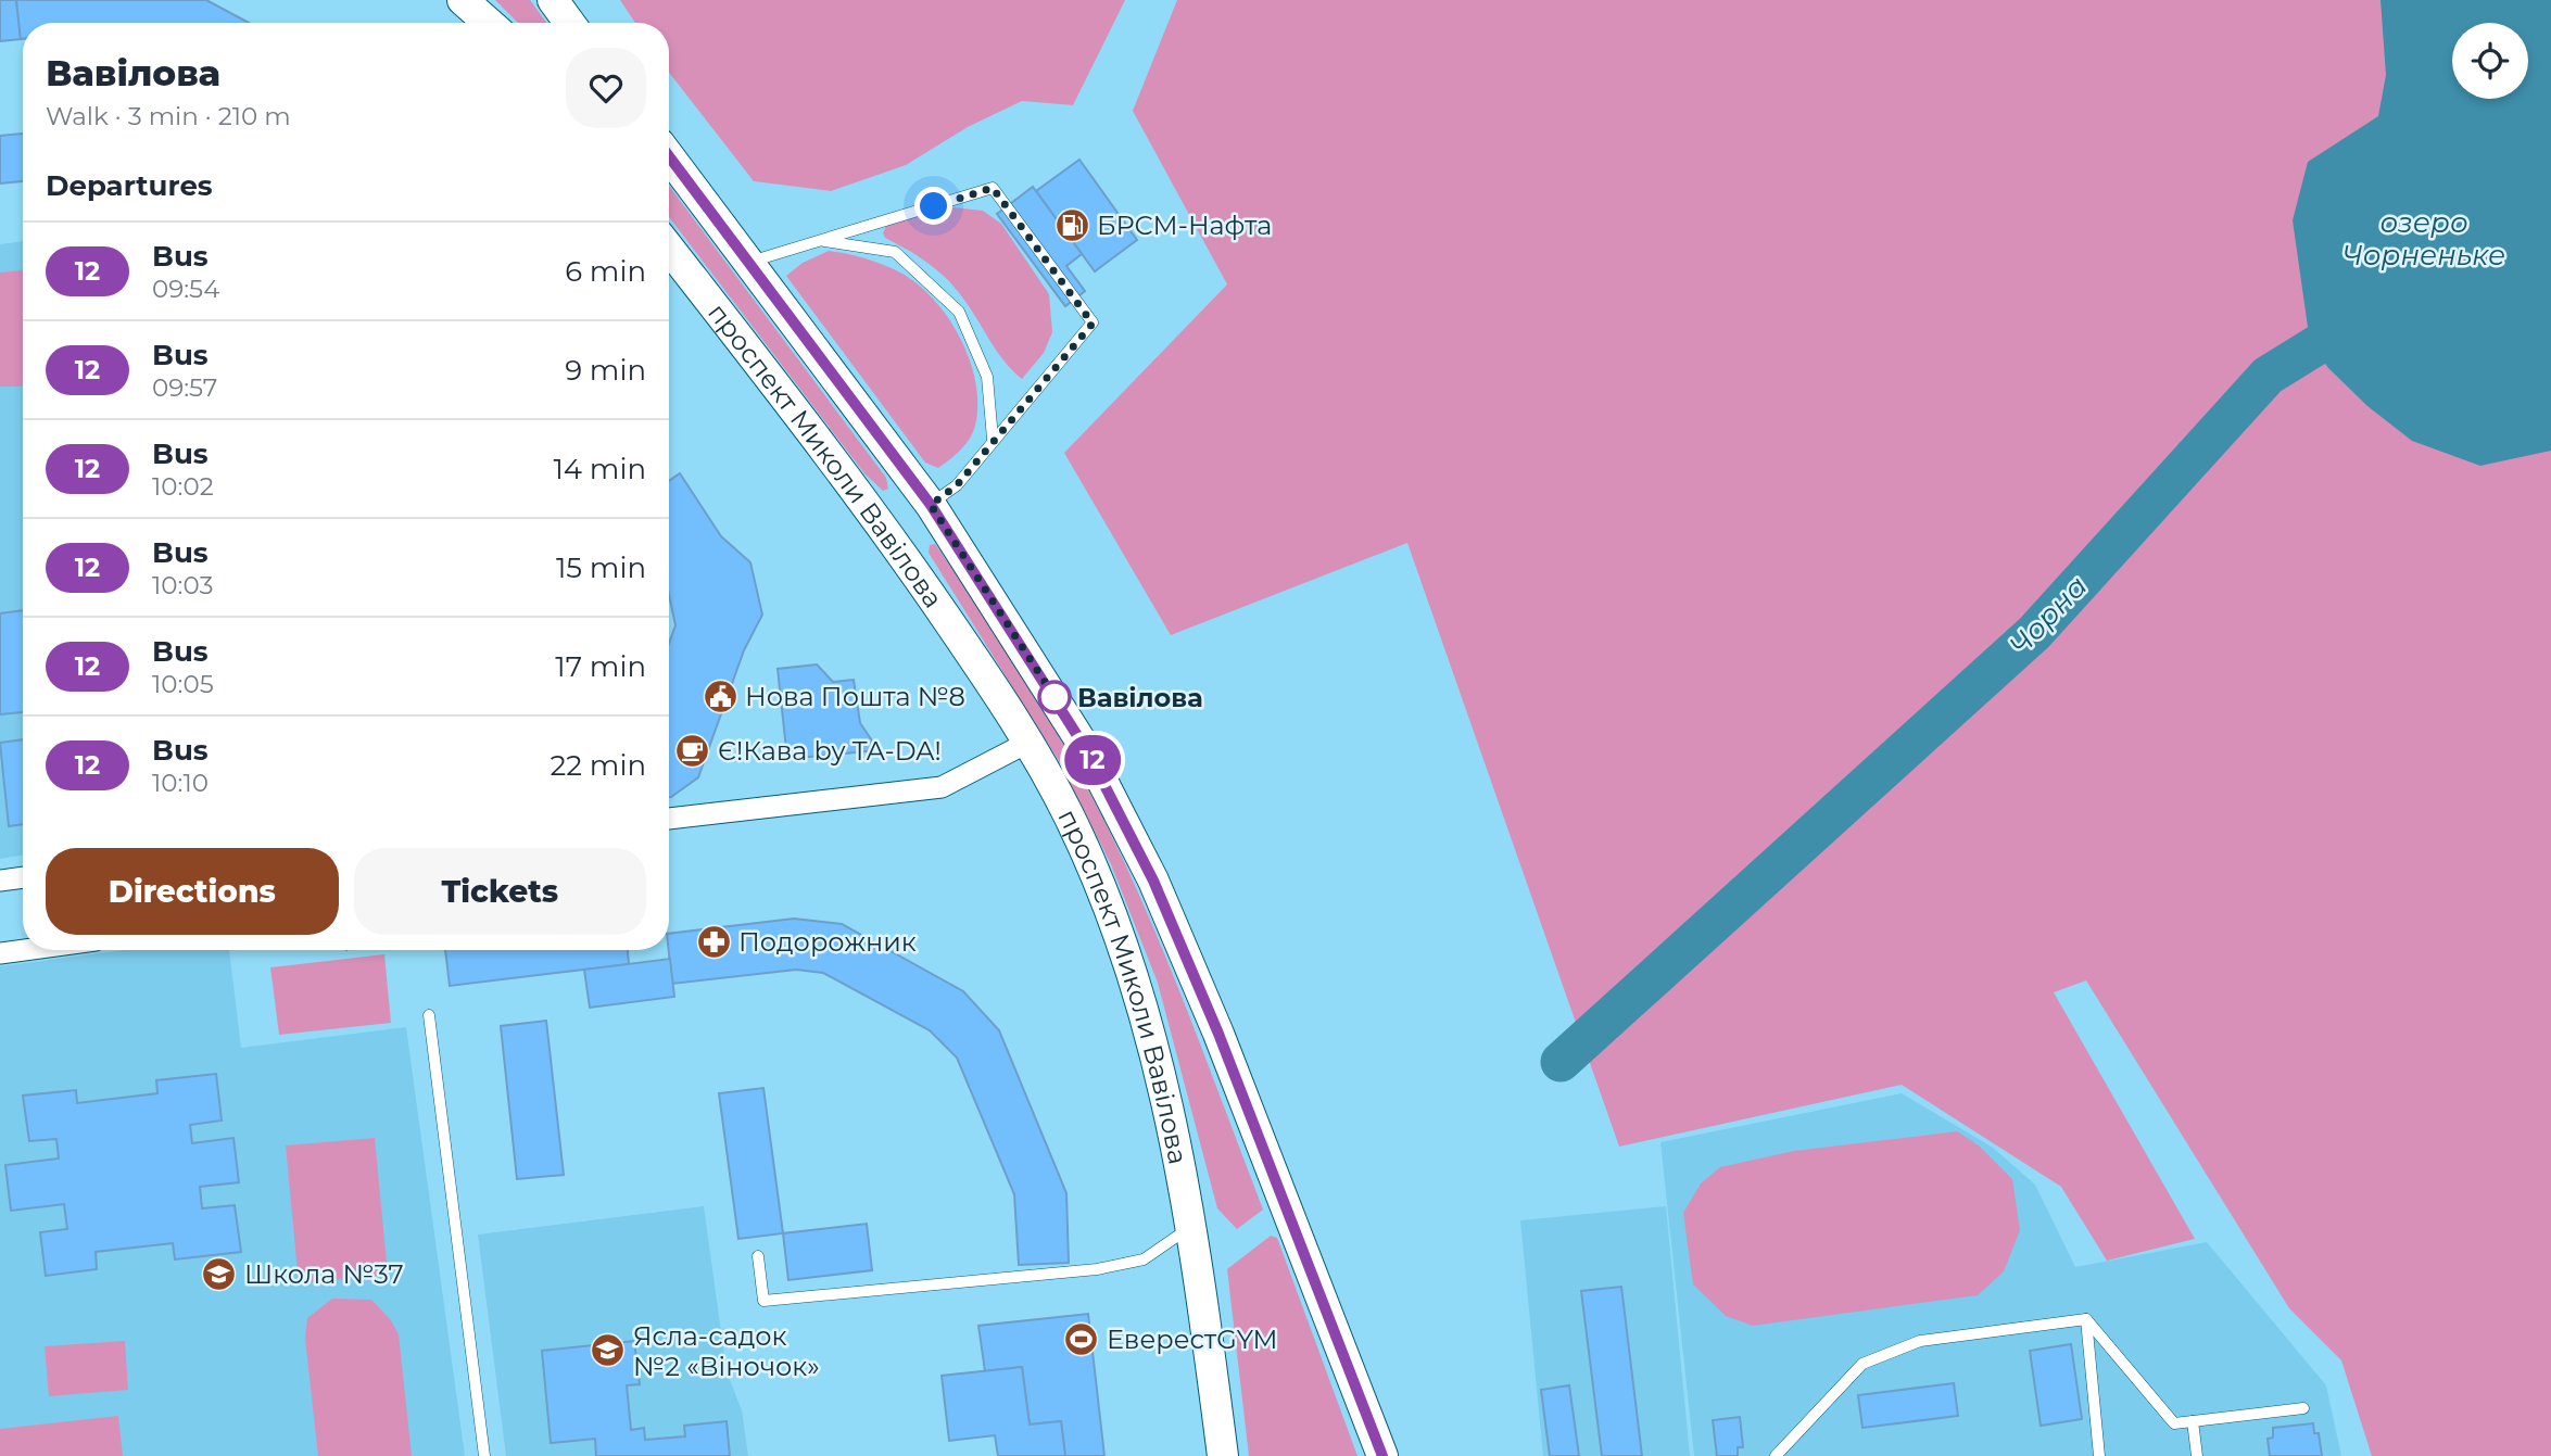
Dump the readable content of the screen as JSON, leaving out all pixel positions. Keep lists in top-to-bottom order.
{
  "streets": {
    "main road": ["проспект Миколи Вавілова"]
  },
  "water": ["озеро Чорненьке", "Чорна"],
  "places": {
    "fuel station": ["БРСМ-Нафта"],
    "public building": ["Нова Пошта №8"],
    "other": ["Вавілова"],
    "cafe": ["Є!Кава by TA-DA!"],
    "pharmacy": ["Подорожник"],
    "school or university": ["Школа №37", "Ясла-садок №2 «Віночок»"],
    "sports": ["ЕверестGYM"]
  },
  "lines": ["bus line 12"],
  "page": {
    "on_map": "12",
    "heading": [
      ["Вавілова", "Walk · 3 min · 210 m"],
      "Departures"
    ],
    "list": [
      {
        "mark": "12",
        "name": "Bus",
        "note": "09:54",
        "value": "6 min"
      },
      {
        "mark": "12",
        "name": "Bus",
        "note": "09:57",
        "value": "9 min"
      },
      {
        "mark": "12",
        "name": "Bus",
        "note": "10:02",
        "value": "14 min"
      },
      {
        "mark": "12",
        "name": "Bus",
        "note": "10:03",
        "value": "15 min"
      },
      {
        "mark": "12",
        "name": "Bus",
        "note": "10:05",
        "value": "17 min"
      },
      {
        "mark": "12",
        "name": "Bus",
        "note": "10:10",
        "value": "22 min"
      }
    ],
    "buttons": ["Directions", "Tickets"]
  }
}
